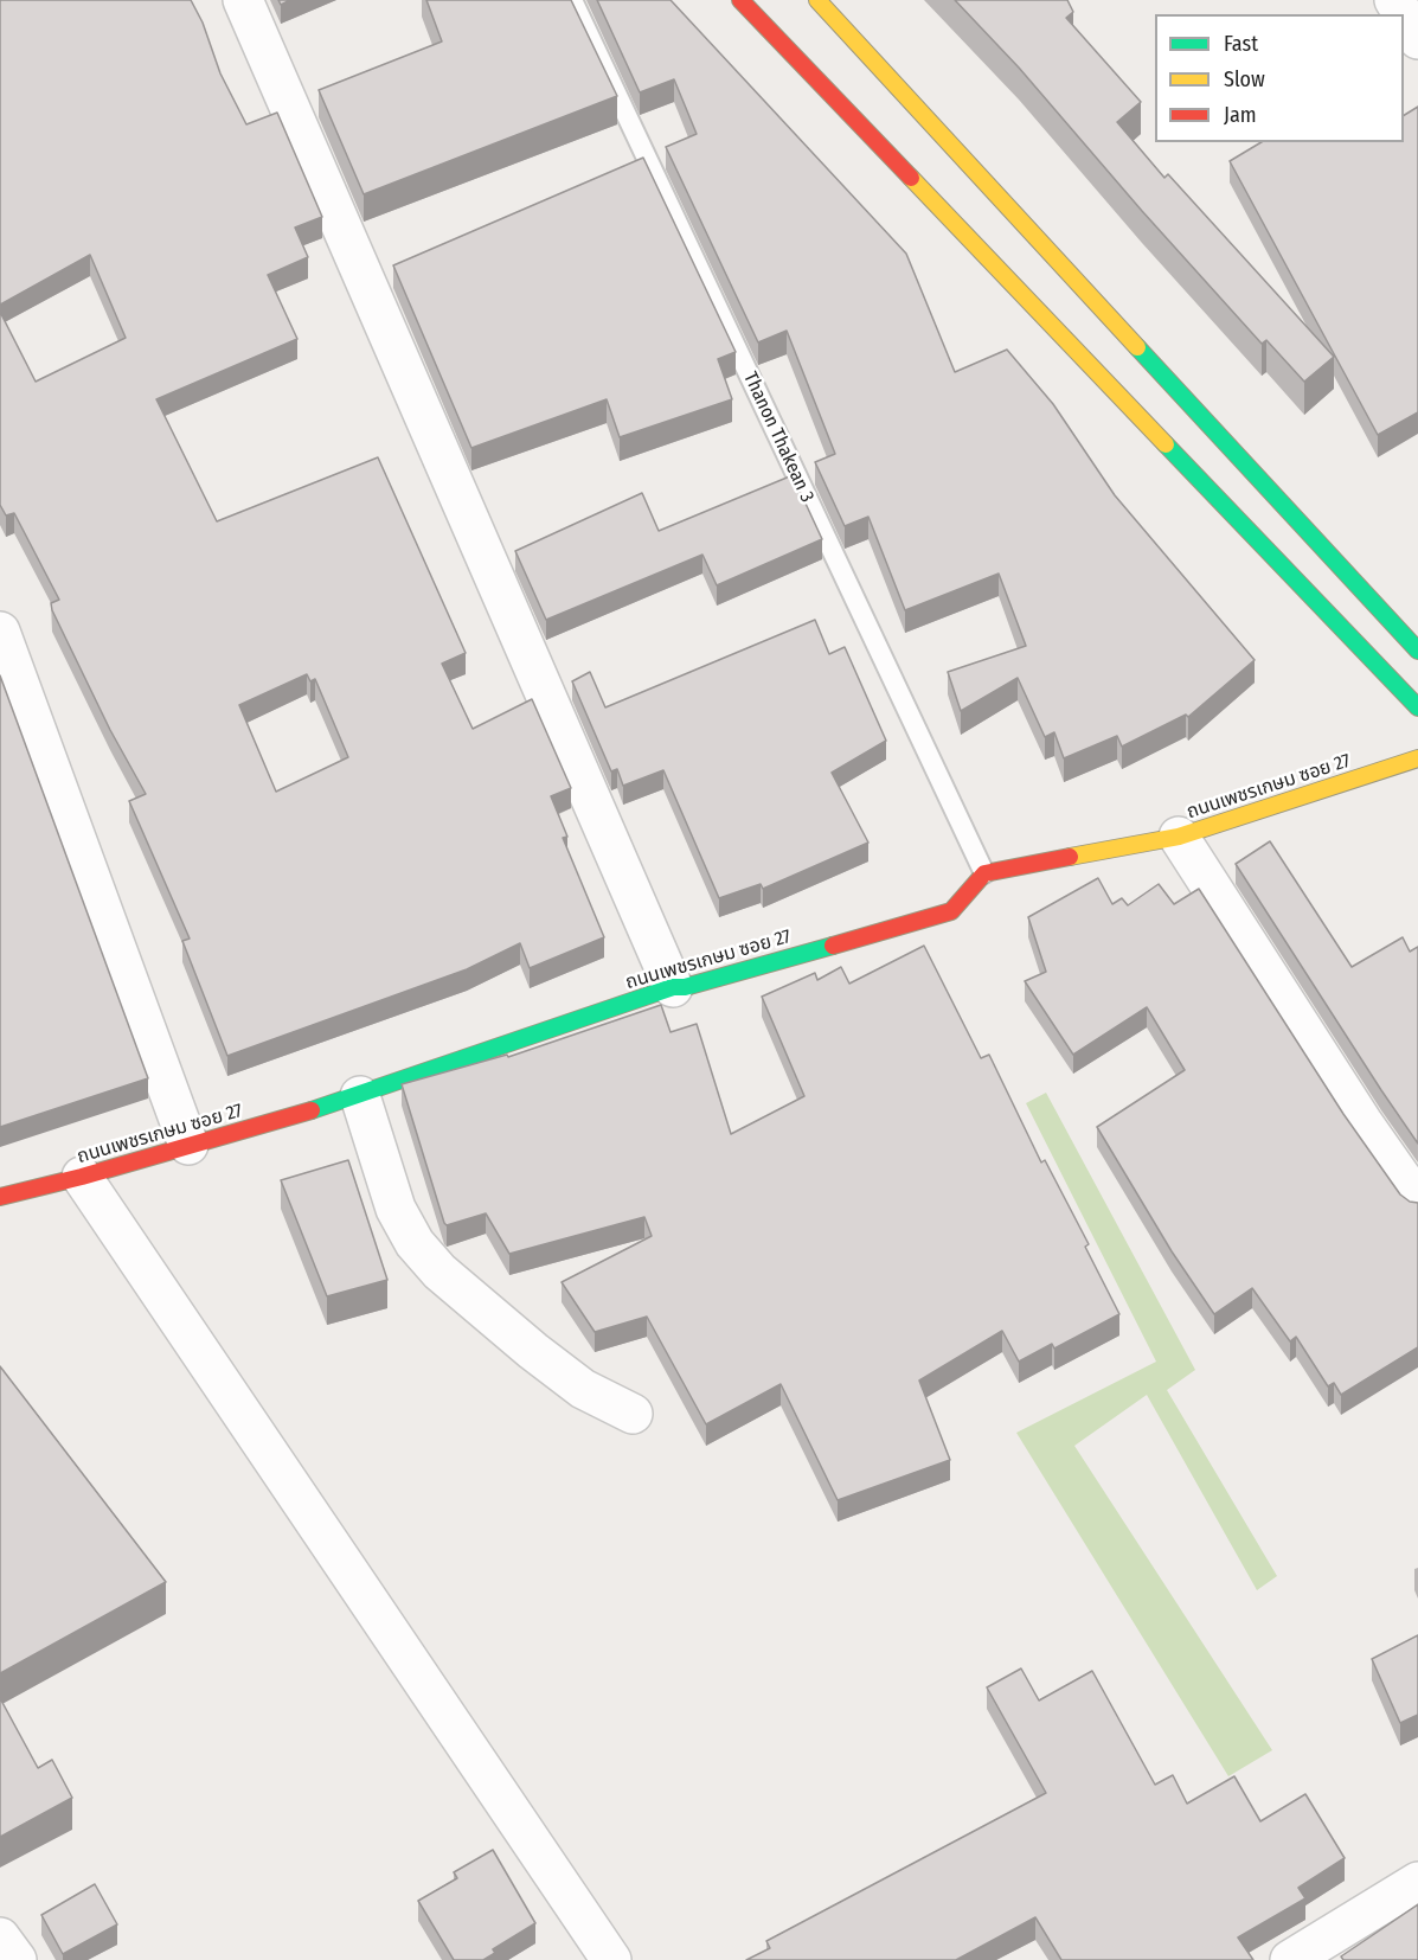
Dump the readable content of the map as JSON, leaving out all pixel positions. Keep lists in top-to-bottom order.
{
  "streets": {
    "main road": ["ถนนเพชรเกษม ซอย 27"],
    "lane": ["Thanon Thakean 3"]
  },
  "crossings": [
    ["Thanon Thakean 3", "ถนนเพชรเกษม ซอย 27"]
  ],
  "legend": ["Fast", "Slow", "Jam"]
}
